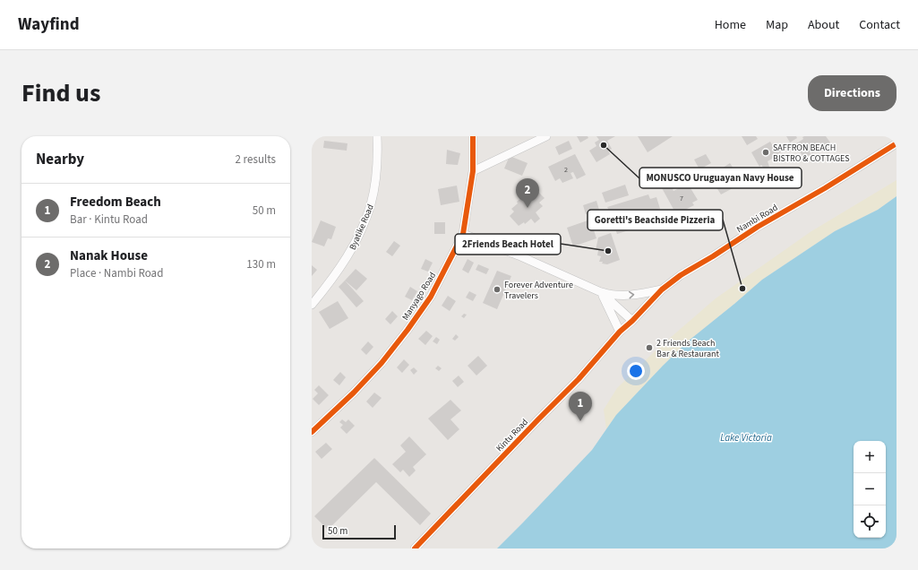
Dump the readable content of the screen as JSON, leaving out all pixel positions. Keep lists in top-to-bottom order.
{
  "streets": {
    "street": [
      "Nambi Road",
      "Byatike Road",
      "Manyago Road",
      "Kintu Road"
    ]
  },
  "crossings": [
    ["Nambi Road", "Manyago Road"],
    ["Nambi Road", "Kintu Road"]
  ],
  "water": ["Lake Victoria"],
  "places": [
    "MONUSCO Uruguayan Navy House",
    "SAFFRON BEACH BISTRO & COTTAGES",
    "2Friends Beach Hotel",
    "Goretti's Beachside Pizzeria",
    "Forever Adventure Travelers",
    "2 Friends Beach Bar & Restaurant"
  ],
  "house_numbers": ["2", "7"],
  "scale_bar": "50 m",
  "page": {
    "header": "Wayfind",
    "nav": [
      "Home",
      "Map",
      "About",
      "Contact"
    ],
    "title": "Find us",
    "buttons": "Directions",
    "heading": ["Nearby", "2 results"],
    "pins": ["2", "1"],
    "list": [
      {
        "mark": "1",
        "name": "Freedom Beach",
        "note": "Bar · Kintu Road",
        "value": "50 m"
      },
      {
        "mark": "2",
        "name": "Nanak House",
        "note": "Place · Nambi Road",
        "value": "130 m"
      }
    ],
    "map_buttons": ["+", "−"],
    "scale": "50 m"
  }
}
